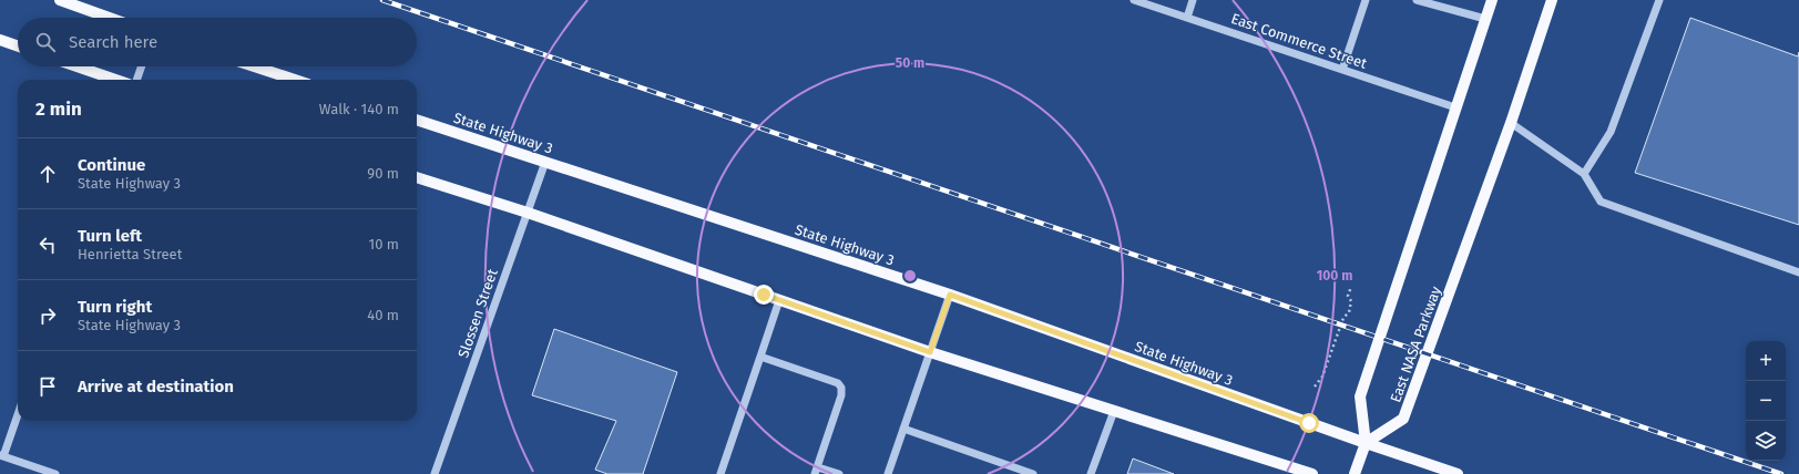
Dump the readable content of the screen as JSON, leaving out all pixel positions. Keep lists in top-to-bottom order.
{
  "streets": {
    "main road": ["State Highway 3", "East NASA Parkway"],
    "street": ["East Commerce Street", "Slossen Street"]
  },
  "crossings": [
    ["State Highway 3", "Slossen Street"],
    ["State Highway 3", "East NASA Parkway"]
  ],
  "page": {
    "search": "Search here",
    "heading": ["2 min", "Walk · 140 m"],
    "list": [
      ["Continue", "State Highway 3", "90 m"],
      ["Turn left", "Henrietta Street", "10 m"],
      ["Turn right", "State Highway 3", "40 m"],
      "Arrive at destination"
    ],
    "map_buttons": ["+", "−"]
  },
  "rings": ["50 m", "100 m"]
}
